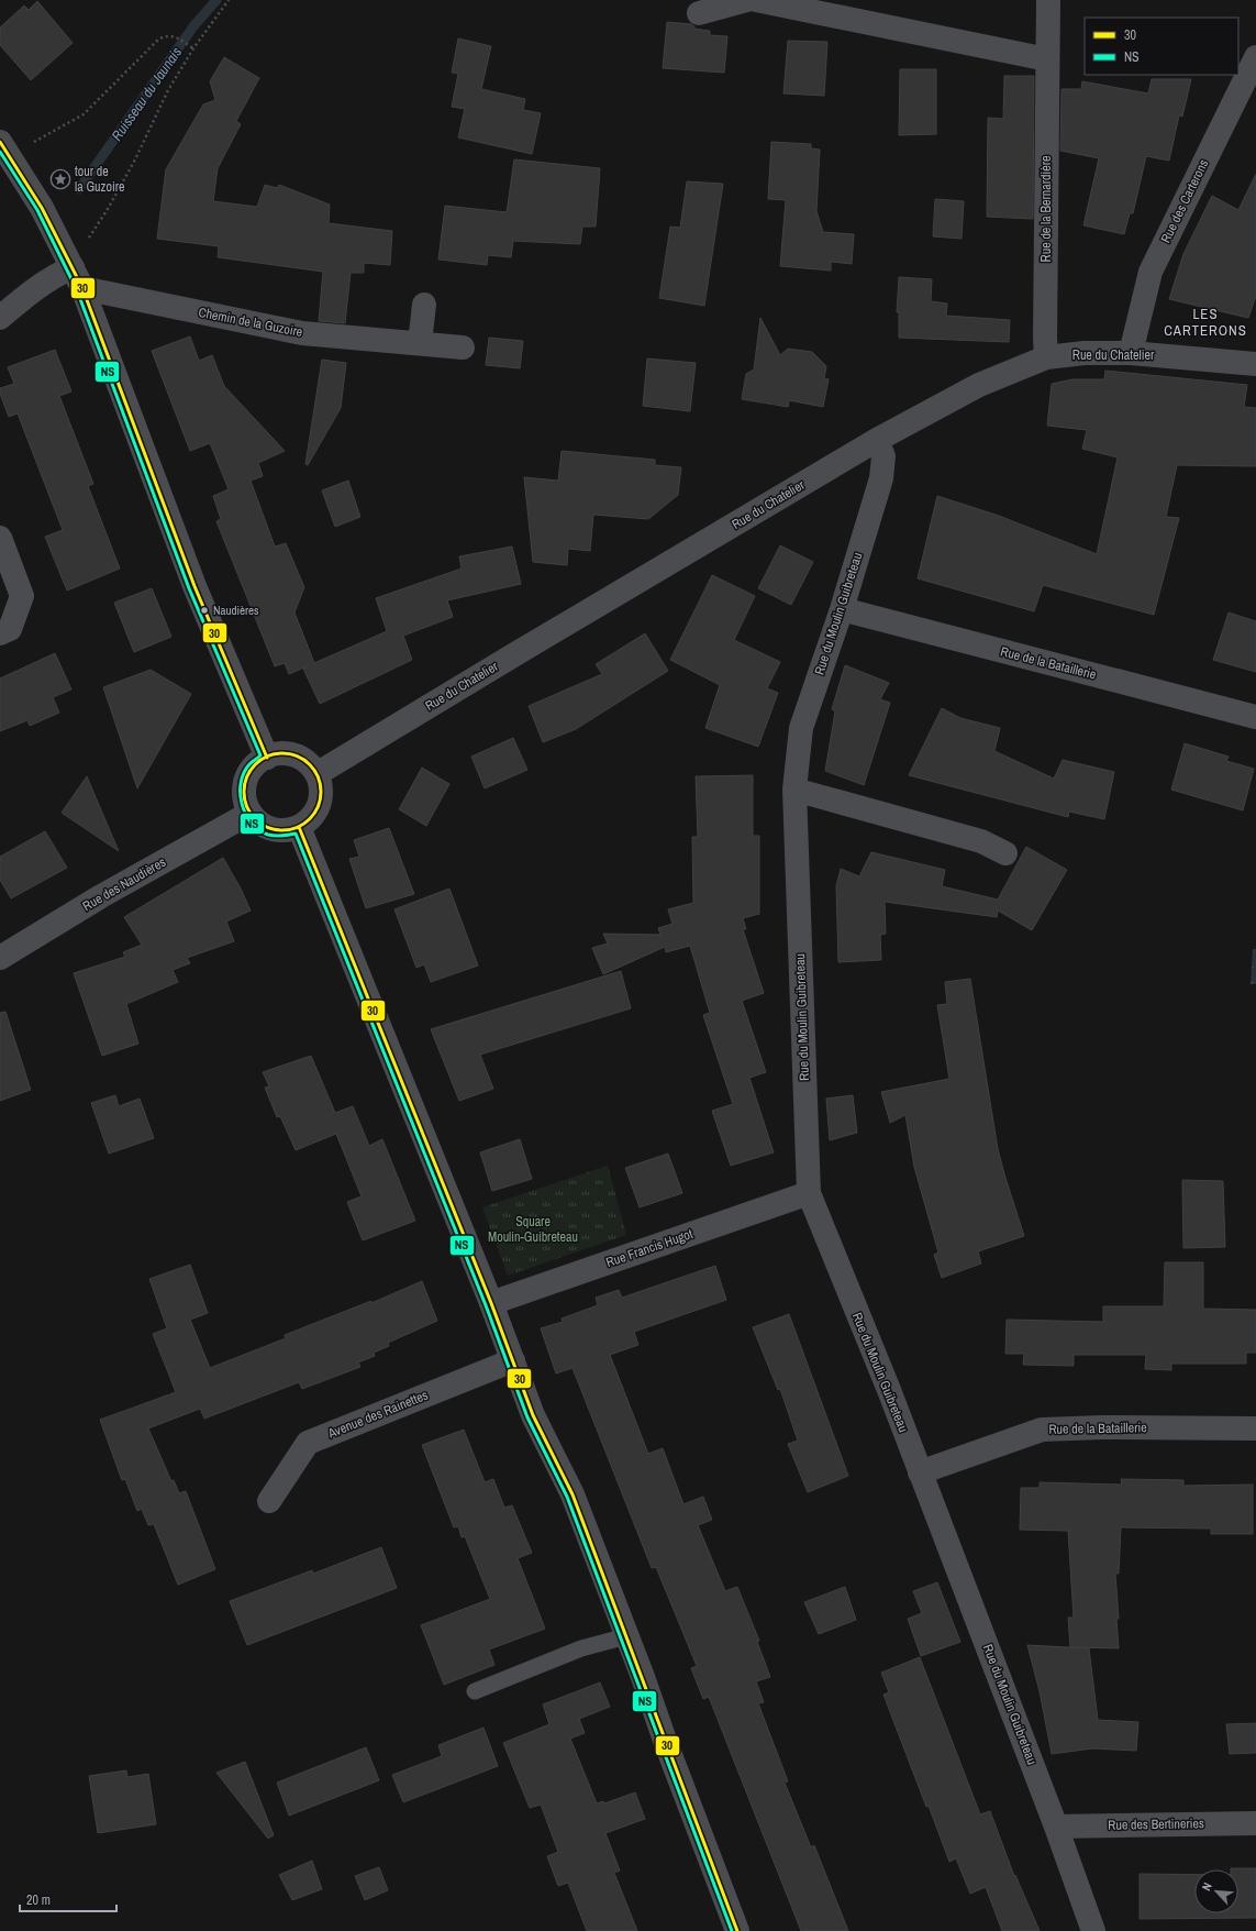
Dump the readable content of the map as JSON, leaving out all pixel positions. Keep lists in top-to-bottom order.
{
  "streets": {
    "street": [
      "Rue des Carterons",
      "Rue de la Bernardière",
      "Chemin de la Guzoire",
      "Rue du Chatelier",
      "Rue du Moulin Guibreteau",
      "Rue de la Bataillerie",
      "Rue des Naudières",
      "Rue Francis Hugot",
      "Avenue des Rainettes",
      "Rue des Bertineries"
    ]
  },
  "crossings": [
    ["Rue des Carterons", "Rue du Chatelier"],
    ["Rue de la Bernardière", "Rue du Chatelier"],
    ["Rue du Chatelier", "Rue du Moulin Guibreteau"],
    ["Rue du Chatelier", "Rue des Naudières"],
    ["Rue du Moulin Guibreteau", "Rue de la Bataillerie"],
    ["Rue du Moulin Guibreteau", "Rue Francis Hugot"],
    ["Rue du Moulin Guibreteau", "Rue des Bertineries"]
  ],
  "districts": ["LES CARTERONS"],
  "water": ["Ruisseau du Jaunais"],
  "parks": ["Square Moulin-Guibreteau"],
  "places": {
    "place": ["tour de la Guzoire"],
    "other": ["Naudières"]
  },
  "lines": ["transit line 30", "transit line NS"],
  "legend": ["30", "NS"],
  "scale_bar": "20 m",
  "north": "top left"
}
